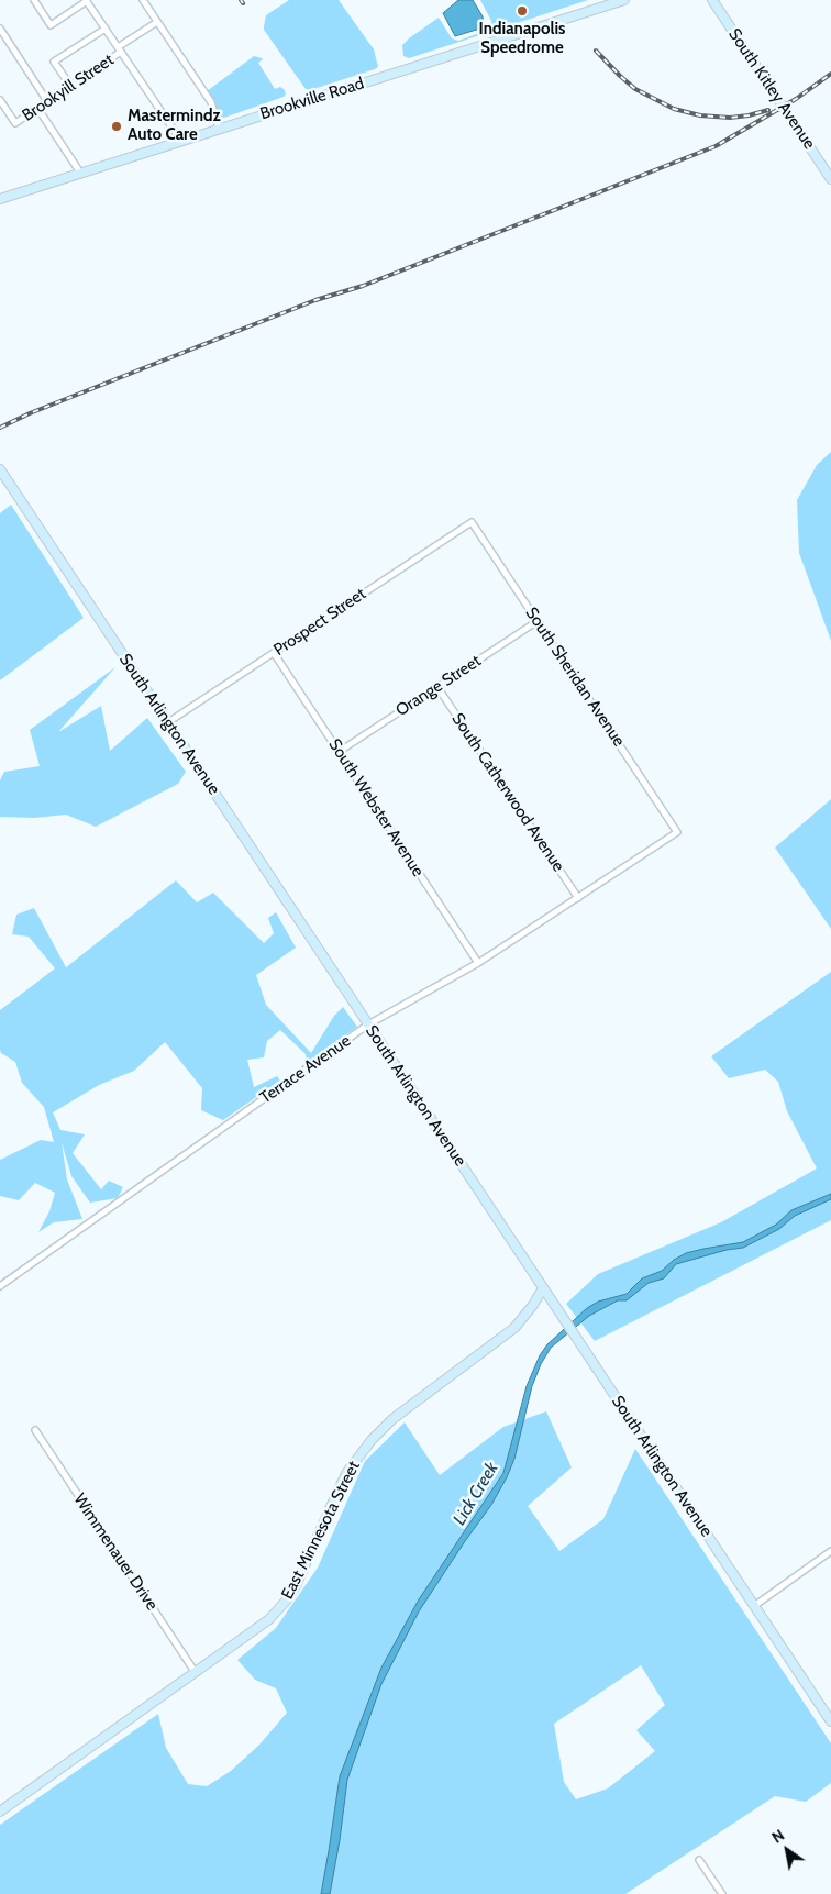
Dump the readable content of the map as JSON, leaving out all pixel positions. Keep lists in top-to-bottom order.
{
  "streets": {
    "main road": [
      "South Kitley Avenue",
      "Brookville Road",
      "South Arlington Avenue",
      "East Minnesota Street"
    ],
    "street": [
      "Brookyill Street",
      "Prospect Street",
      "South Sheridan Avenue",
      "Orange Street",
      "South Catherwood Avenue",
      "South Webster Avenue",
      "Terrace Avenue",
      "Wimmenauer Drive"
    ]
  },
  "crossings": [
    ["Prospect Street", "South Sheridan Avenue"],
    ["Prospect Street", "South Arlington Avenue"],
    ["Prospect Street", "South Webster Avenue"],
    ["South Sheridan Avenue", "Orange Street"],
    ["South Sheridan Avenue", "Terrace Avenue"],
    ["Orange Street", "South Catherwood Avenue"],
    ["Orange Street", "South Webster Avenue"],
    ["South Arlington Avenue", "Terrace Avenue"],
    ["South Arlington Avenue", "East Minnesota Street"],
    ["South Catherwood Avenue", "Terrace Avenue"],
    ["South Webster Avenue", "Terrace Avenue"],
    ["East Minnesota Street", "Wimmenauer Drive"]
  ],
  "water": ["Lick Creek"],
  "places": ["Indianapolis Speedrome", "Mastermindz Auto Care"],
  "north": "top left"
}
